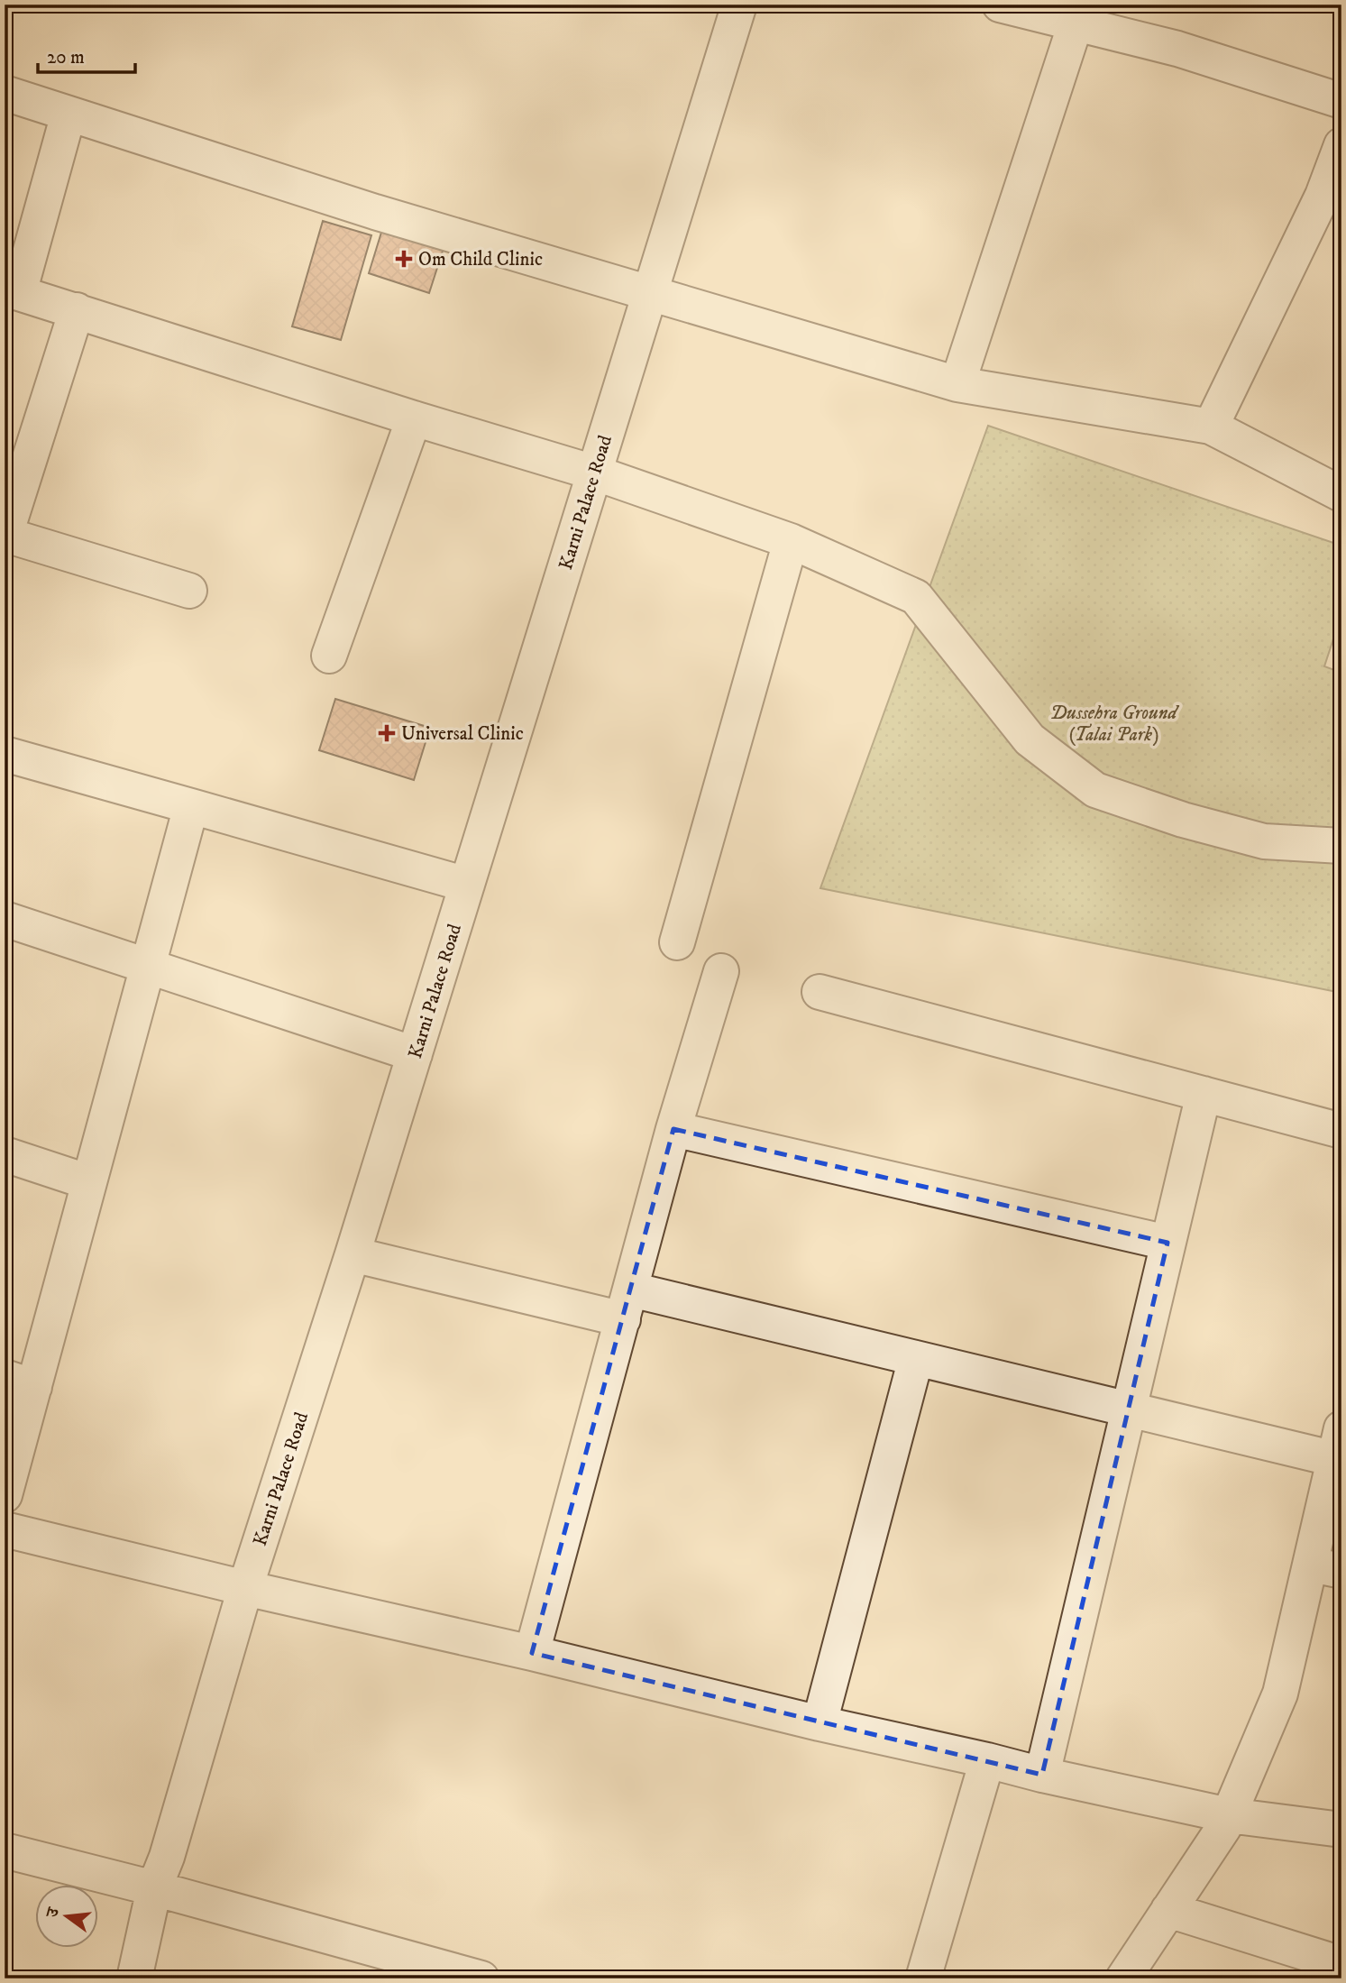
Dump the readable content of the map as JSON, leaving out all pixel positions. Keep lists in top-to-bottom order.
{
  "streets": {
    "street": ["Karni Palace Road"]
  },
  "parks": ["Dussehra Ground (Talai Park)"],
  "places": {
    "health": ["Om Child Clinic", "Universal Clinic"]
  },
  "scale_bar": "20 m",
  "north": "left"
}
